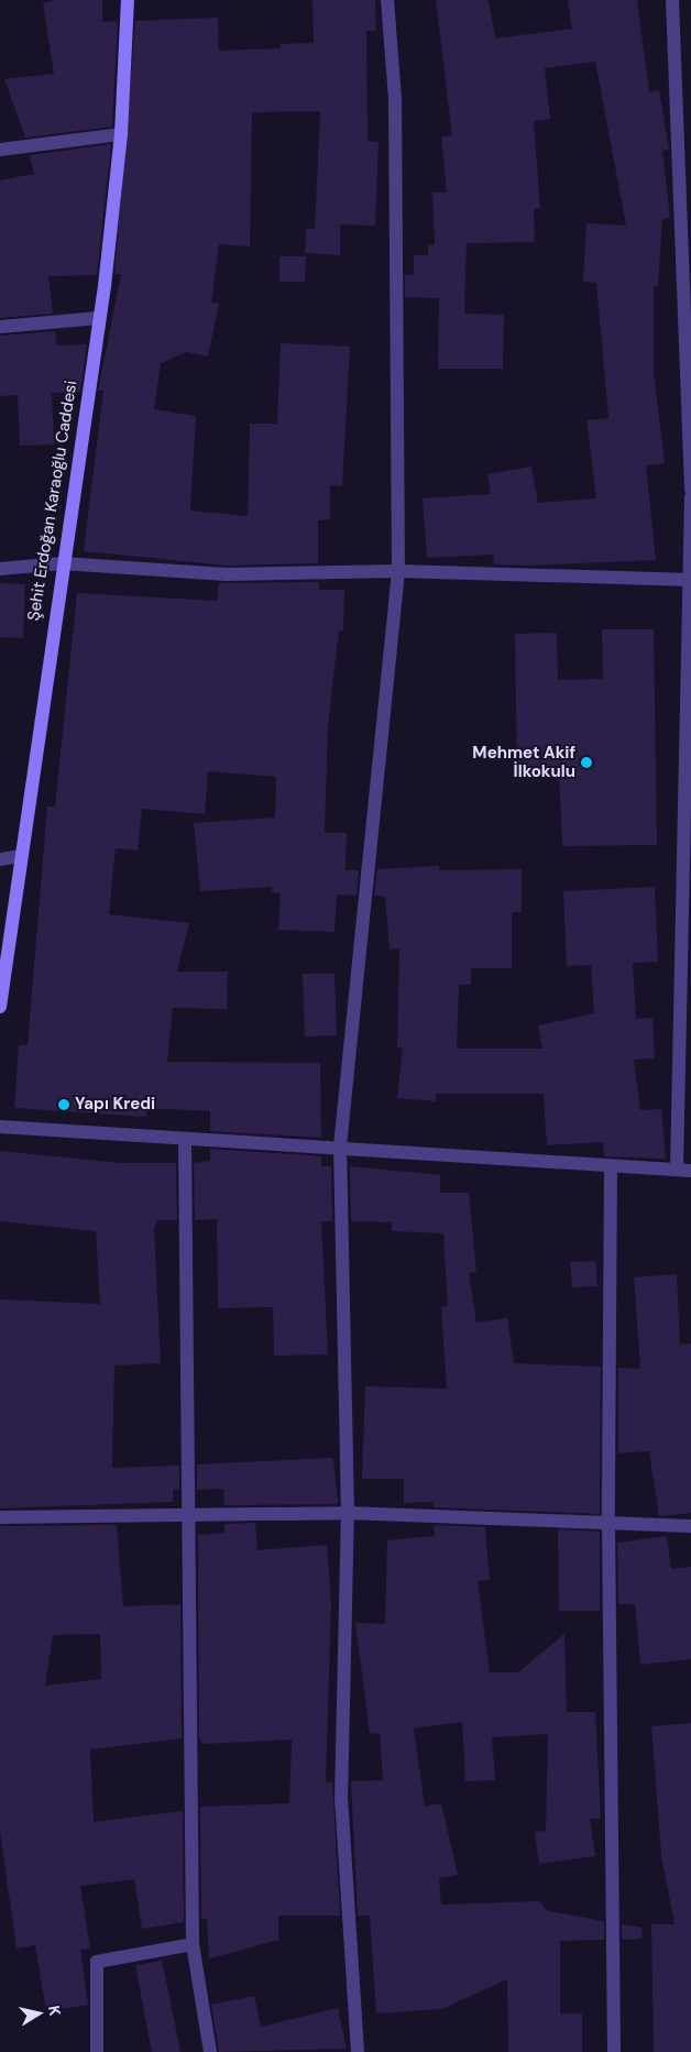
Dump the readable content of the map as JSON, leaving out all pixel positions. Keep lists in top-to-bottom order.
{
  "streets": {
    "main road": ["Şehit Erdoğan Karaoğlu Caddesi"]
  },
  "places": ["Mehmet Akif İlkokulu", "Yapı Kredi"],
  "north": "right"
}
